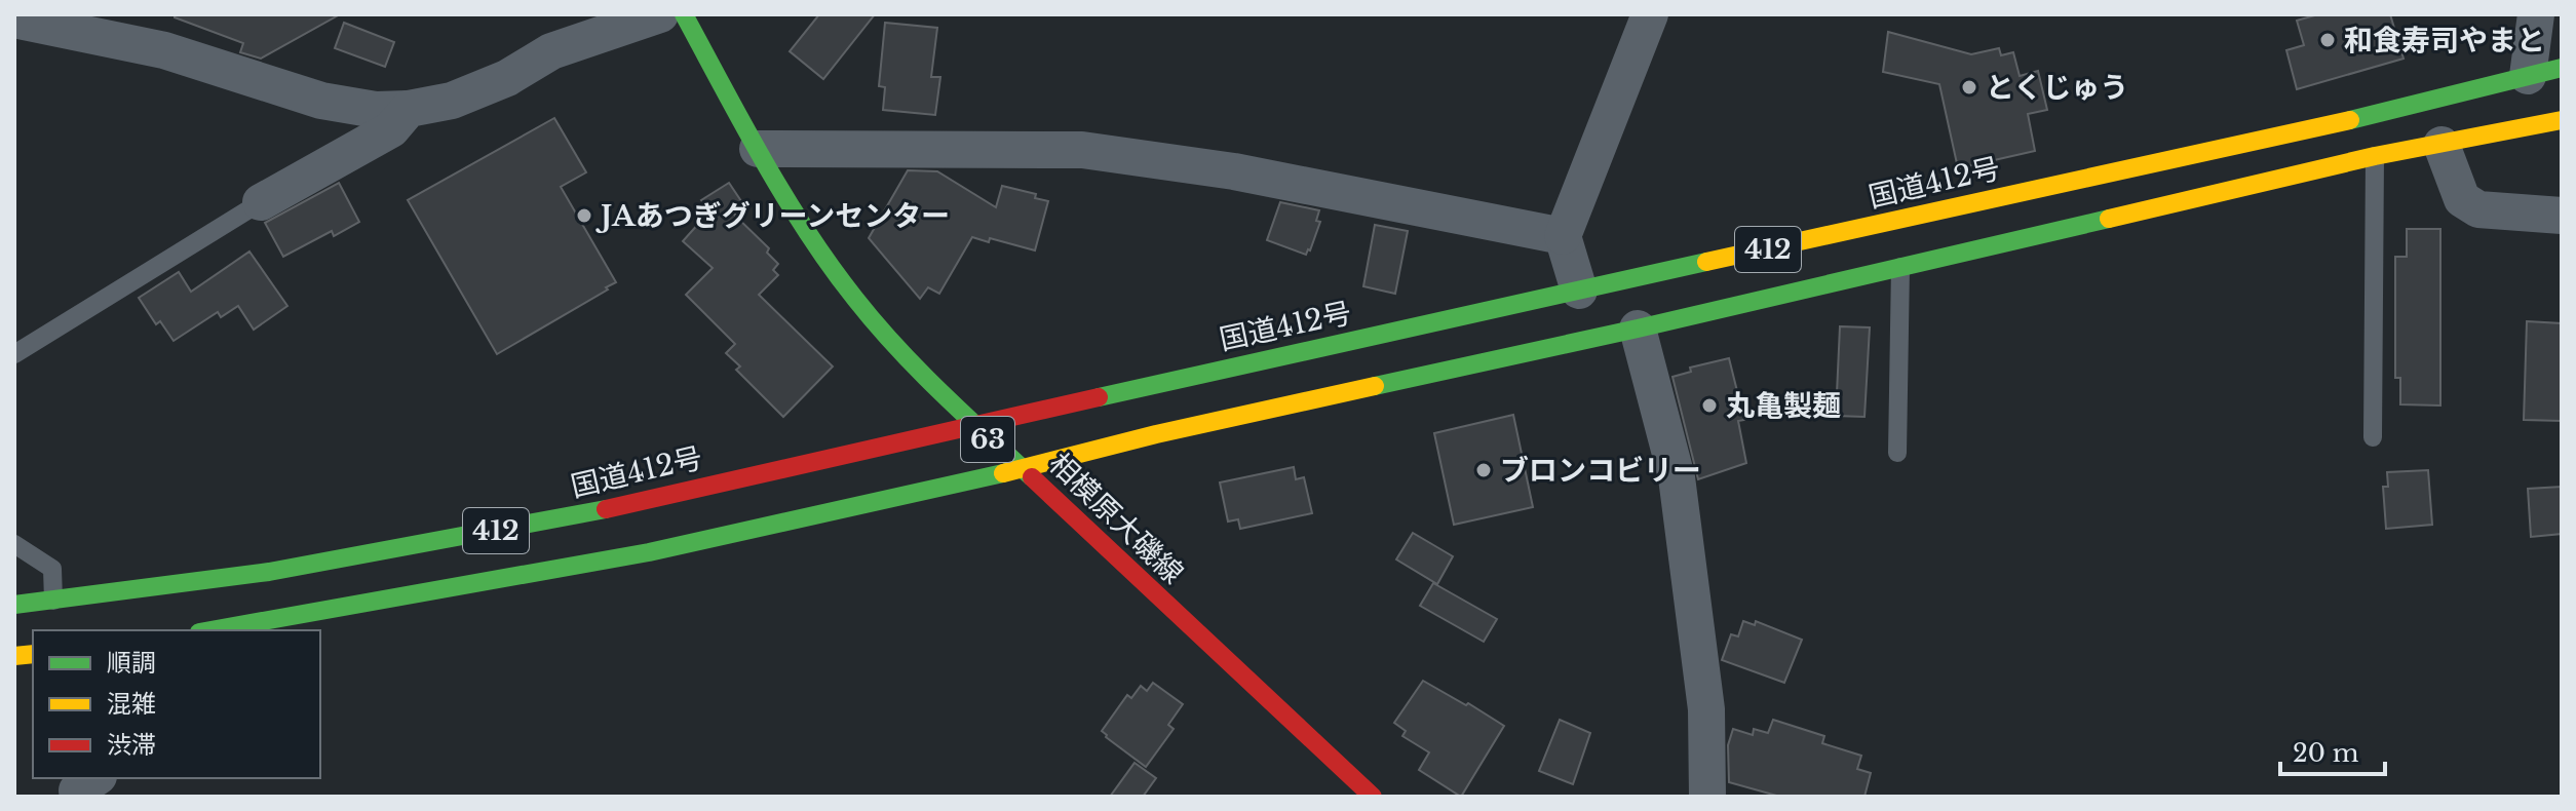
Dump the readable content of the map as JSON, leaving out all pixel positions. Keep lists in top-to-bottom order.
{
  "streets": {
    "main road": [
      "国道412号",
      "412",
      "63",
      "相模原大磯線"
    ]
  },
  "crossings": [
    ["国道412号", "相模原大磯線"],
    ["412", "相模原大磯線"]
  ],
  "places": [
    "和食寿司やまと",
    "とくじゅう",
    "JAあつぎグリーンセンター",
    "丸亀製麺",
    "ブロンコビリー"
  ],
  "legend": ["順調", "混雑", "渋滞"],
  "scale_bar": "20 m"
}
